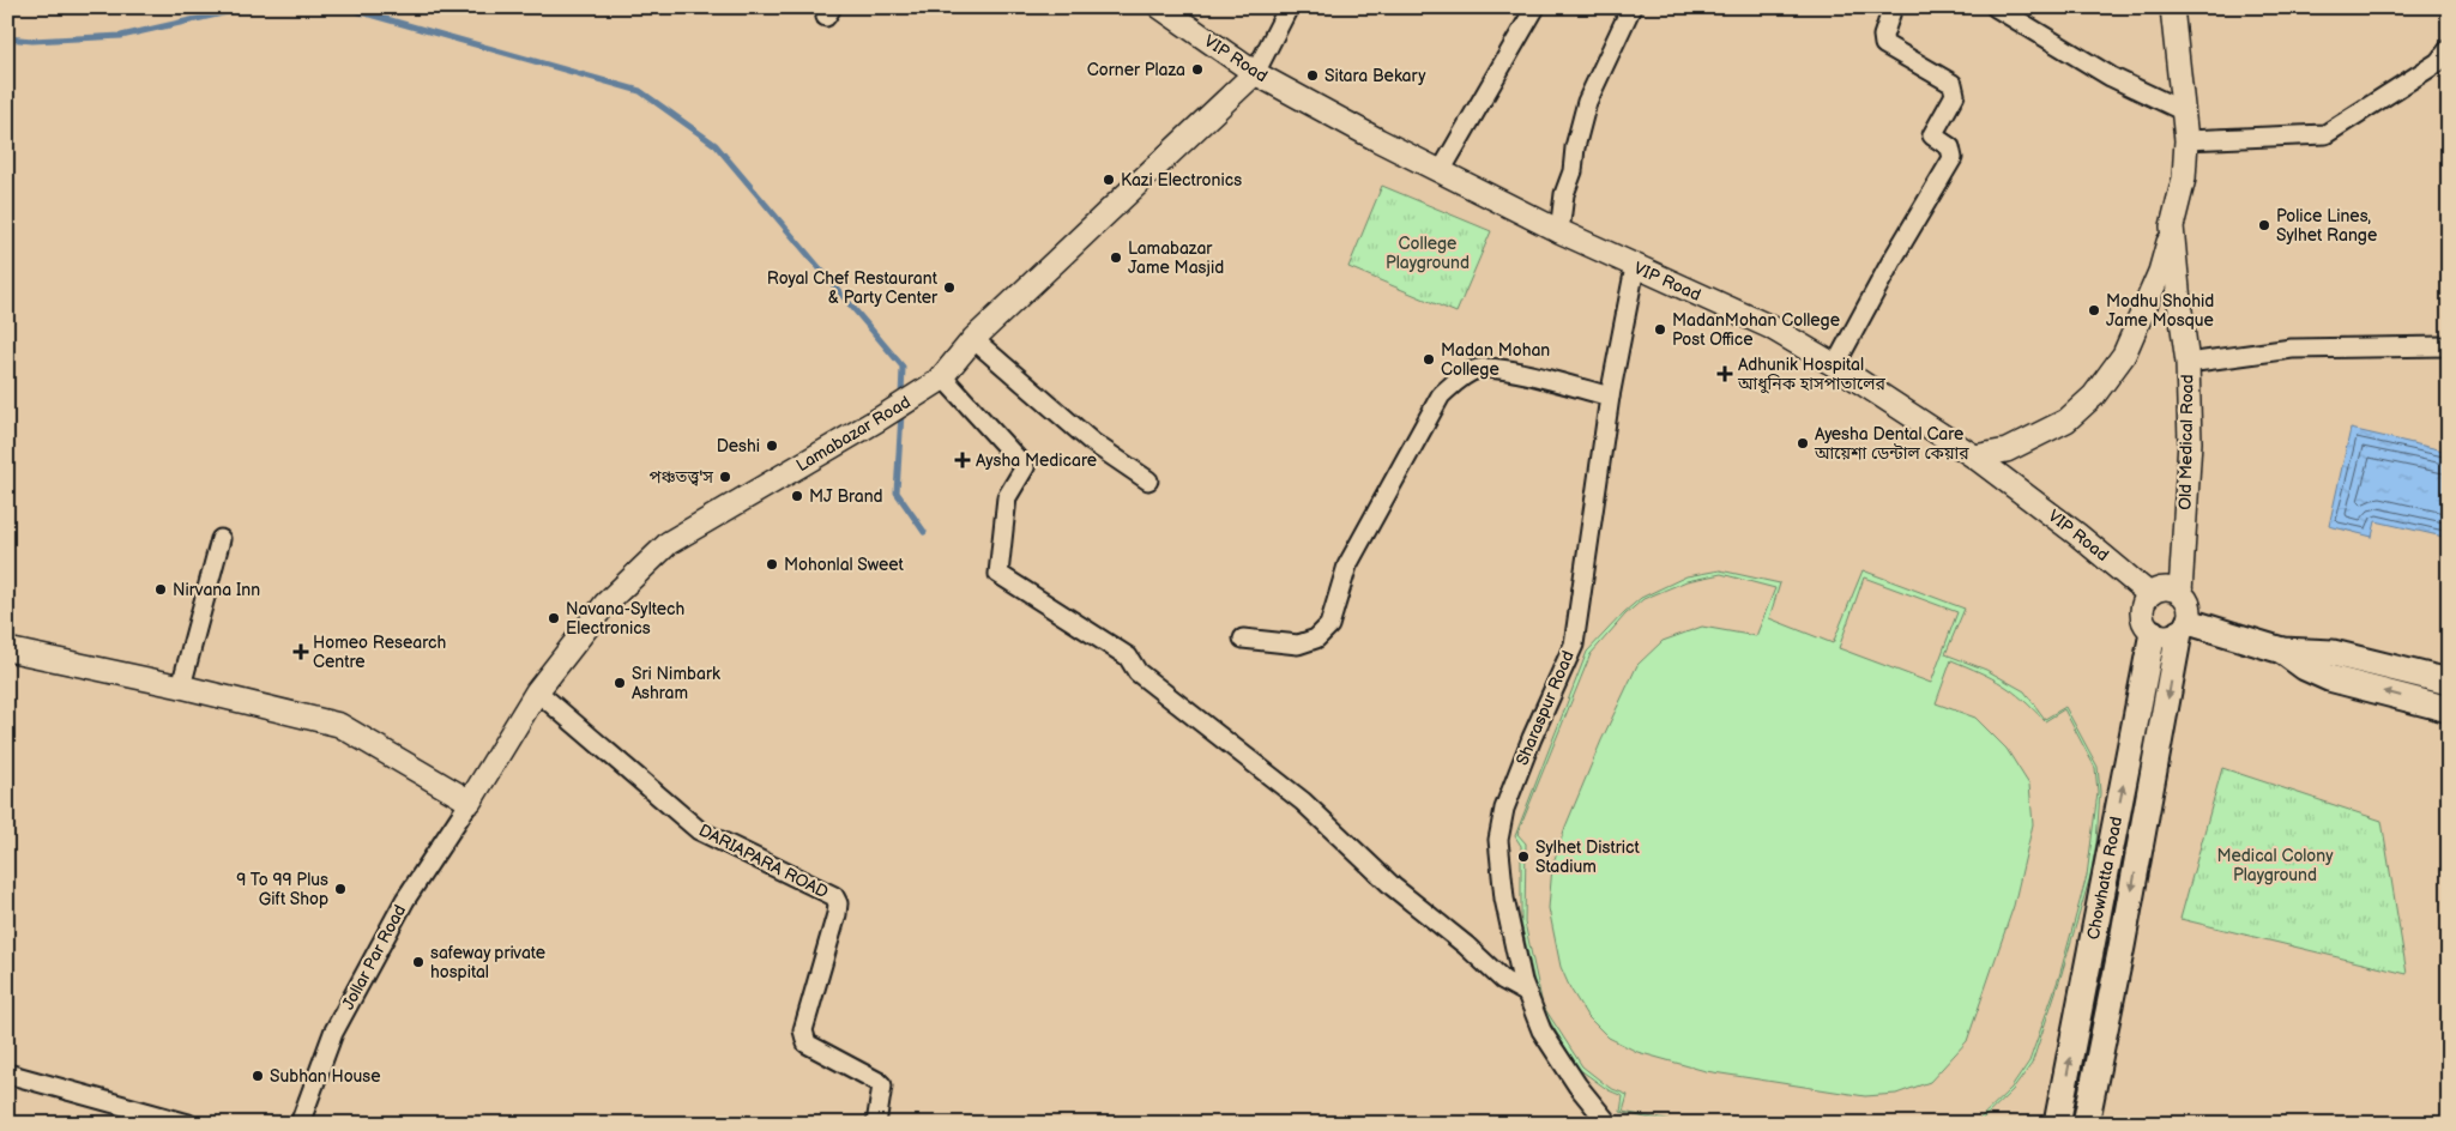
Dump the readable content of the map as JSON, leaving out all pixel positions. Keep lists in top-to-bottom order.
{
  "streets": {
    "main road": ["Chowhatta Road"],
    "street": [
      "VIP Road",
      "Lamabazar Road",
      "Old Medical Road",
      "Sharaspur Road",
      "DARIAPARA ROAD",
      "Jollar Par Road"
    ]
  },
  "crossings": [
    ["VIP Road", "Lamabazar Road"],
    ["VIP Road", "Old Medical Road"],
    ["VIP Road", "Sharaspur Road"],
    ["VIP Road", "Chowhatta Road"],
    ["Lamabazar Road", "DARIAPARA ROAD"],
    ["Lamabazar Road", "Jollar Par Road"],
    ["Old Medical Road", "Chowhatta Road"]
  ],
  "parks": ["College Playground", "Medical Colony Playground"],
  "places": {
    "other": [
      "Corner Plaza",
      "Sitara Bekary",
      "Kazi Electronics",
      "Police Lines, Sylhet Range",
      "Lamabazar Jame Masjid",
      "Royal Chef Restaurant & Party Center",
      "Modhu Shohid Jame Mosque",
      "MadanMohan College Post Office",
      "Madan Mohan College",
      "Ayesha Dental Care আয়েশা ডেন্টাল কেয়ার",
      "Deshi",
      "পঞ্চতত্ত্ব'স",
      "MJ Brand",
      "Mohonlal Sweet",
      "Nirvana Inn",
      "Navana-Syltech Electronics",
      "Sri Nimbark Ashram",
      "Sylhet District Stadium",
      "9 To 99 Plus Gift Shop",
      "safeway private hospital",
      "Subhan House"
    ],
    "health": ["Adhunik Hospital আধুনিক হাসপাতালের", "Aysha Medicare", "Homeo Research Centre"]
  }
}
